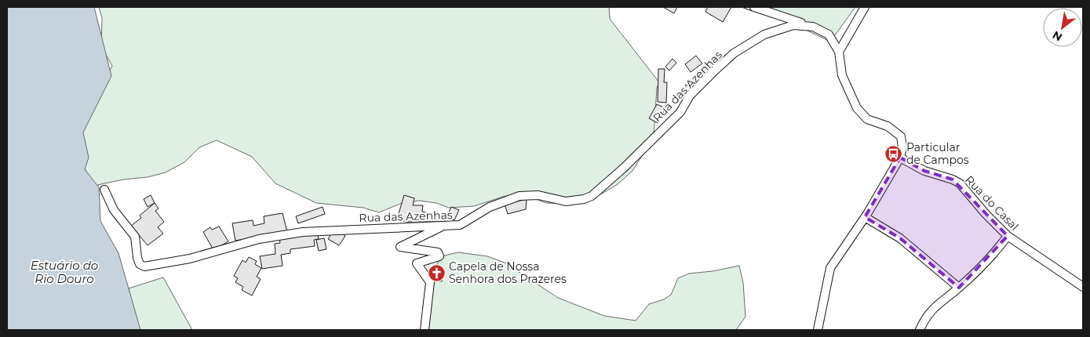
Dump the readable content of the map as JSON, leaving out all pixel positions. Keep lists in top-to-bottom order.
{
  "streets": {
    "street": ["Rua das Azenhas", "Rua do Casal"]
  },
  "water": ["Estuário do Rio Douro"],
  "places": {
    "bus stop": ["Particular de Campos"],
    "church": ["Capela de Nossa Senhora dos Prazeres"]
  },
  "north": "bottom left"
}
